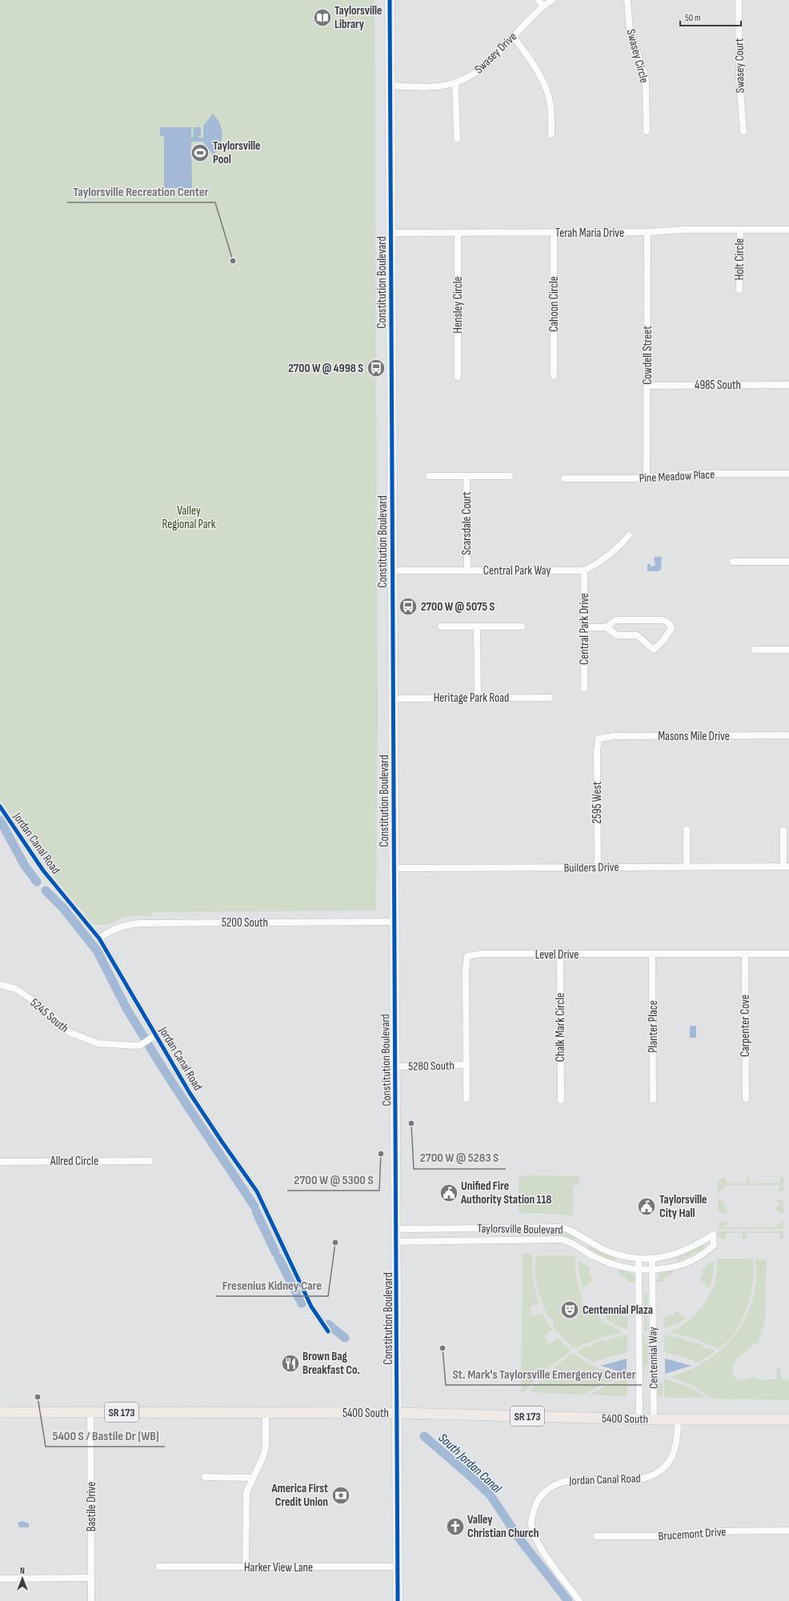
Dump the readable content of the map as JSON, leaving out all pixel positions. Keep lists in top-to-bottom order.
{
  "streets": {
    "main road": ["Constitution Boulevard", "SR 173", "5400 South"],
    "street": [
      "Swasey Drive",
      "Swasey Circle",
      "Swasey Court",
      "Terah Maria Drive",
      "Holt Circle",
      "Cahoon Circle",
      "Hensley Circle",
      "Cowdell Street",
      "4985 South",
      "Pine Meadow Place",
      "Scarsdale Court",
      "Central Park Way",
      "Central Park Drive",
      "Heritage Park Road",
      "Masons Mile Drive",
      "2595 West",
      "Jordan Canal Road",
      "Builders Drive",
      "5200 South",
      "Level Drive",
      "5245 South",
      "Carpenter Cove",
      "Planter Place",
      "Chalk Mark Circle",
      "5280 South",
      "Allred Circle",
      "Taylorsville Boulevard",
      "Centennial Way",
      "Bastile Drive",
      "Brucemont Drive",
      "Harker View Lane"
    ]
  },
  "crossings": [
    ["Swasey Drive", "Constitution Boulevard"],
    ["Terah Maria Drive", "Holt Circle"],
    ["Terah Maria Drive", "Constitution Boulevard"],
    ["Terah Maria Drive", "Cahoon Circle"],
    ["Terah Maria Drive", "Hensley Circle"],
    ["Terah Maria Drive", "Cowdell Street"],
    ["Constitution Boulevard", "Central Park Way"],
    ["Constitution Boulevard", "Heritage Park Road"],
    ["Constitution Boulevard", "Builders Drive"],
    ["Constitution Boulevard", "5200 South"],
    ["Constitution Boulevard", "5280 South"],
    ["Constitution Boulevard", "Taylorsville Boulevard"],
    ["Constitution Boulevard", "5400 South"],
    ["Constitution Boulevard", "Harker View Lane"],
    ["Cowdell Street", "4985 South"],
    ["Cowdell Street", "Pine Meadow Place"],
    ["Scarsdale Court", "Central Park Way"],
    ["Central Park Way", "Central Park Drive"],
    ["Masons Mile Drive", "2595 West"],
    ["2595 West", "Builders Drive"],
    ["Jordan Canal Road", "5200 South"],
    ["Jordan Canal Road", "5245 South"],
    ["Jordan Canal Road", "5400 South"],
    ["Level Drive", "Carpenter Cove"],
    ["Level Drive", "Planter Place"],
    ["Level Drive", "Chalk Mark Circle"],
    ["Level Drive", "5280 South"],
    ["Taylorsville Boulevard", "Centennial Way"],
    ["Centennial Way", "5400 South"],
    ["5400 South", "Bastile Drive"]
  ],
  "water": ["South Jordan Canal"],
  "parks": ["Valley Regional Park"],
  "places": {
    "library": ["Taylorsville Library"],
    "sports": ["Taylorsville Pool"],
    "other": [
      "Taylorsville Recreation Center",
      "2700 W @ 5283 S",
      "2700 W @ 5300 S",
      "Fresenius Kidney Care",
      "St. Mark's Taylorsville Emergency Center",
      "5400 S / Bastile Dr (WB)"
    ],
    "bus stop": ["2700 W @ 4998 S", "2700 W @ 5075 S"],
    "public building": ["Unified Fire Authority Station 118", "Taylorsville City Hall"],
    "theatre": ["Centennial Plaza"],
    "restaurant": ["Brown Bag Breakfast Co."],
    "bank": ["America First Credit Union"],
    "church": ["Valley Christian Church"]
  },
  "scale_bar": "50 m",
  "north": "top"
}
